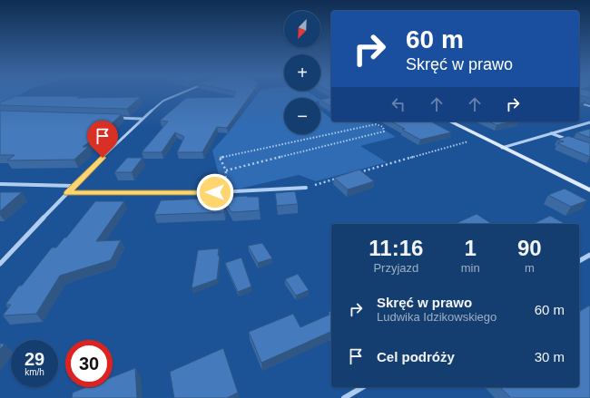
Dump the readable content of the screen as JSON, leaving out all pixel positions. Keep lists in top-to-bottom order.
{
  "north": "bottom left",
  "page": {
    "map_buttons": ["+", "−"],
    "turn": ["60 m", "Skręć w prawo"],
    "eta": [
      "11:16",
      "Przyjazd",
      "1",
      "min",
      "90",
      "m"
    ],
    "list": [
      {
        "name": "Skręć w prawo",
        "note": "Ludwika Idzikowskiego",
        "value": "60 m"
      },
      {
        "name": "Cel podróży",
        "value": "30 m"
      }
    ],
    "speed": "29 km/h",
    "limit": "30"
  }
}
